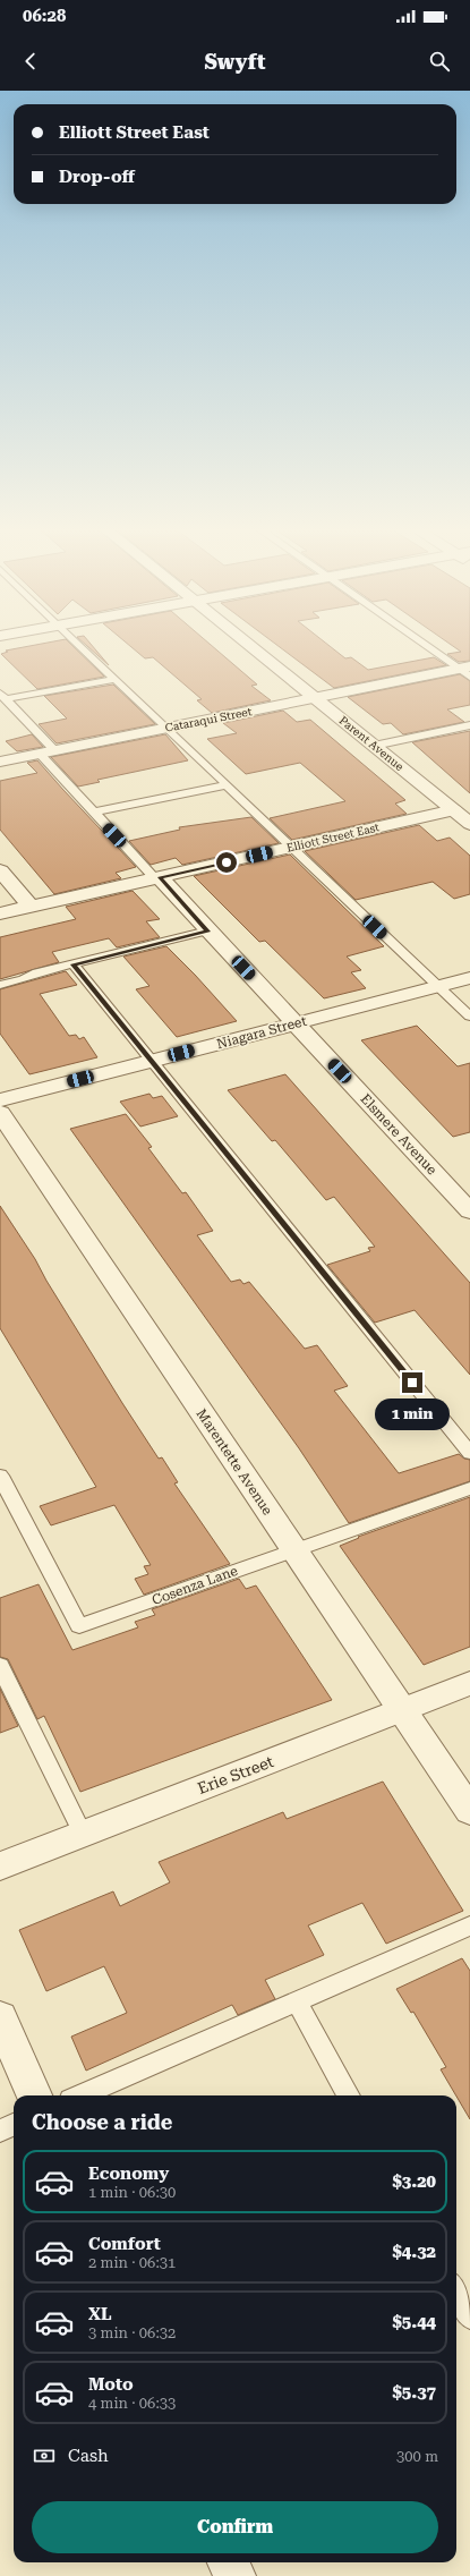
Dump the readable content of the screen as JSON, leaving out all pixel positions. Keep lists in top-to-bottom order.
{
  "streets": {
    "street": [
      "Cataraqui Street",
      "Parent Avenue",
      "Elliott Street East",
      "Niagara Street",
      "Elsmere Avenue",
      "Marentette Avenue",
      "Erie Street"
    ],
    "lane": ["Cosenza Lane"]
  },
  "crossings": [
    ["Cataraqui Street", "Parent Avenue"],
    ["Parent Avenue", "Elliott Street East"],
    ["Elliott Street East", "Elsmere Avenue"],
    ["Niagara Street", "Elsmere Avenue"],
    ["Marentette Avenue", "Cosenza Lane"],
    ["Marentette Avenue", "Erie Street"]
  ],
  "page": {
    "status": "06:28",
    "header": "Swyft",
    "banner": ["Elliott Street East", "Drop-off"],
    "bubble": "1 min",
    "heading": "Choose a ride",
    "list": [
      {
        "name": "Economy",
        "note": "1 min · 06:30",
        "value": "$3.20"
      },
      {
        "name": "Comfort",
        "note": "2 min · 06:31",
        "value": "$4.32"
      },
      {
        "name": "XL",
        "note": "3 min · 06:32",
        "value": "$5.44"
      },
      {
        "name": "Moto",
        "note": "4 min · 06:33",
        "value": "$5.37"
      }
    ],
    "pay": ["Cash", "300 m"],
    "buttons": "Confirm"
  }
}
